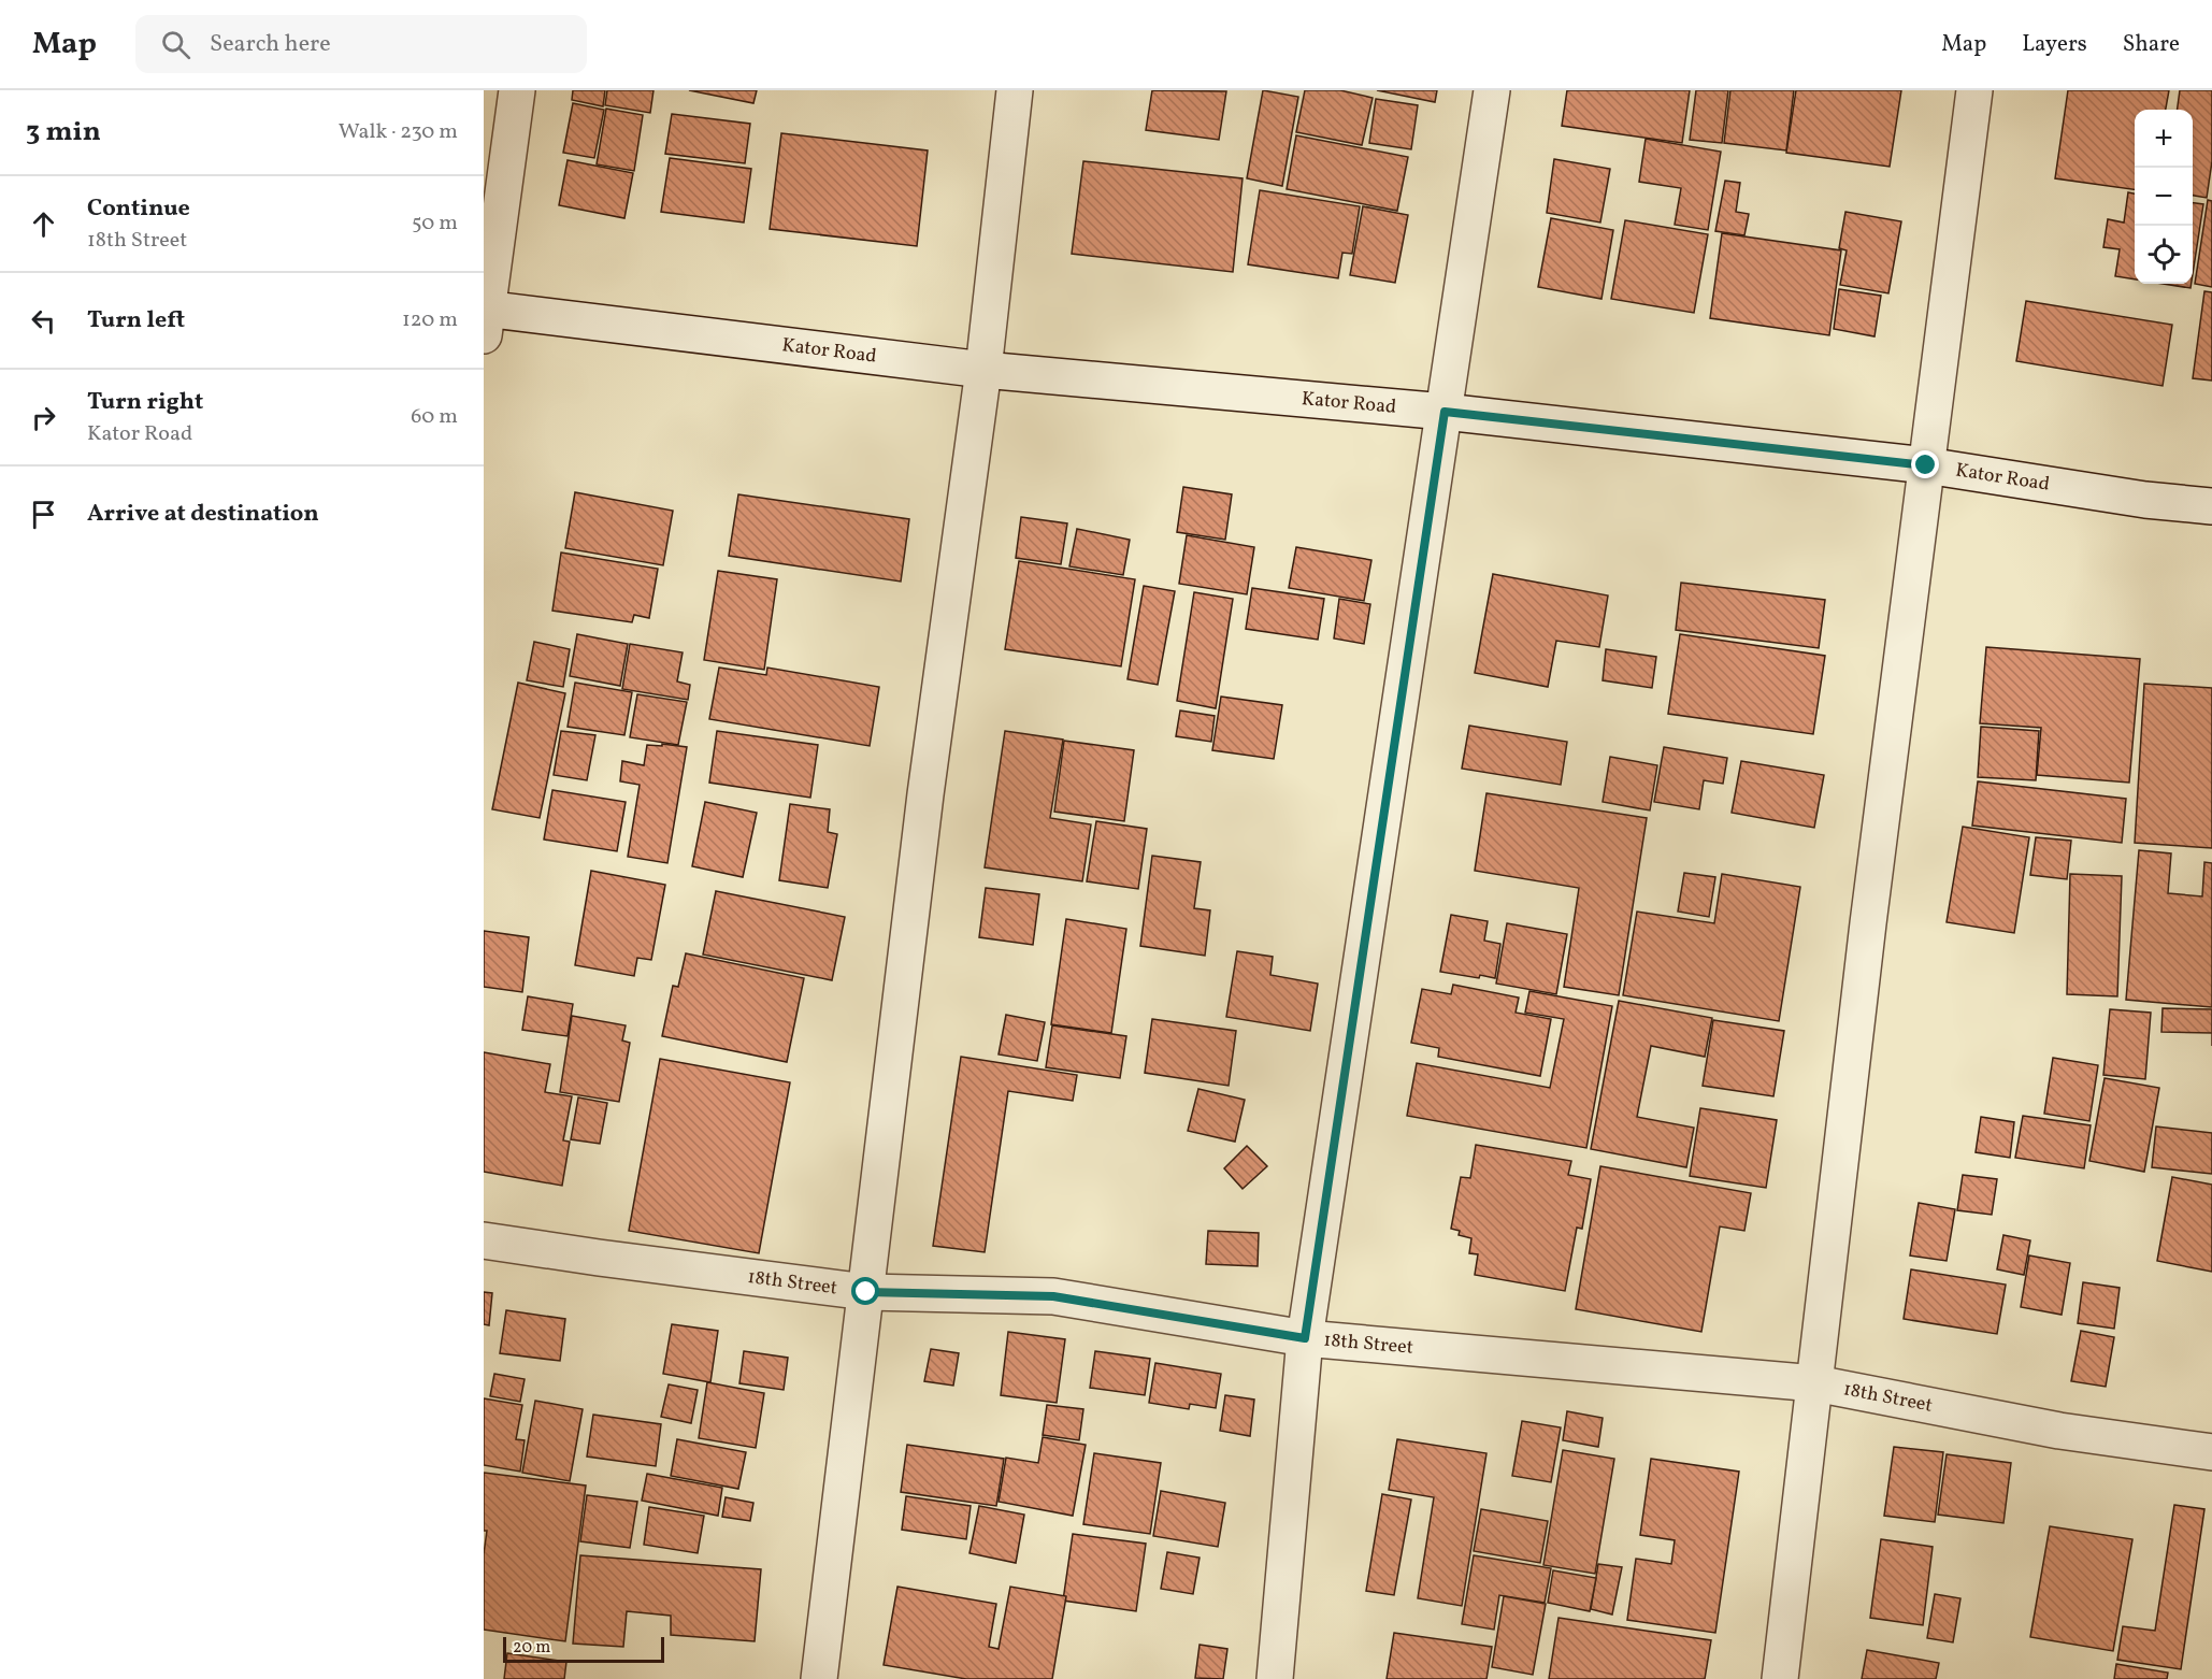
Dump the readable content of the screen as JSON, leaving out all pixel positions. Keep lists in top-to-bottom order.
{
  "streets": {
    "street": ["Kator Road", "18th Street"]
  },
  "scale_bar": "20 m",
  "page": {
    "header": "Map",
    "search": "Search here",
    "nav": ["Map", "Layers", "Share"],
    "heading": ["3 min", "Walk · 230 m"],
    "map_buttons": ["+", "−"],
    "list": [
      ["Continue", "18th Street", "50 m"],
      ["Turn left", "120 m"],
      ["Turn right", "Kator Road", "60 m"],
      "Arrive at destination"
    ],
    "scale": "20 m"
  }
}
